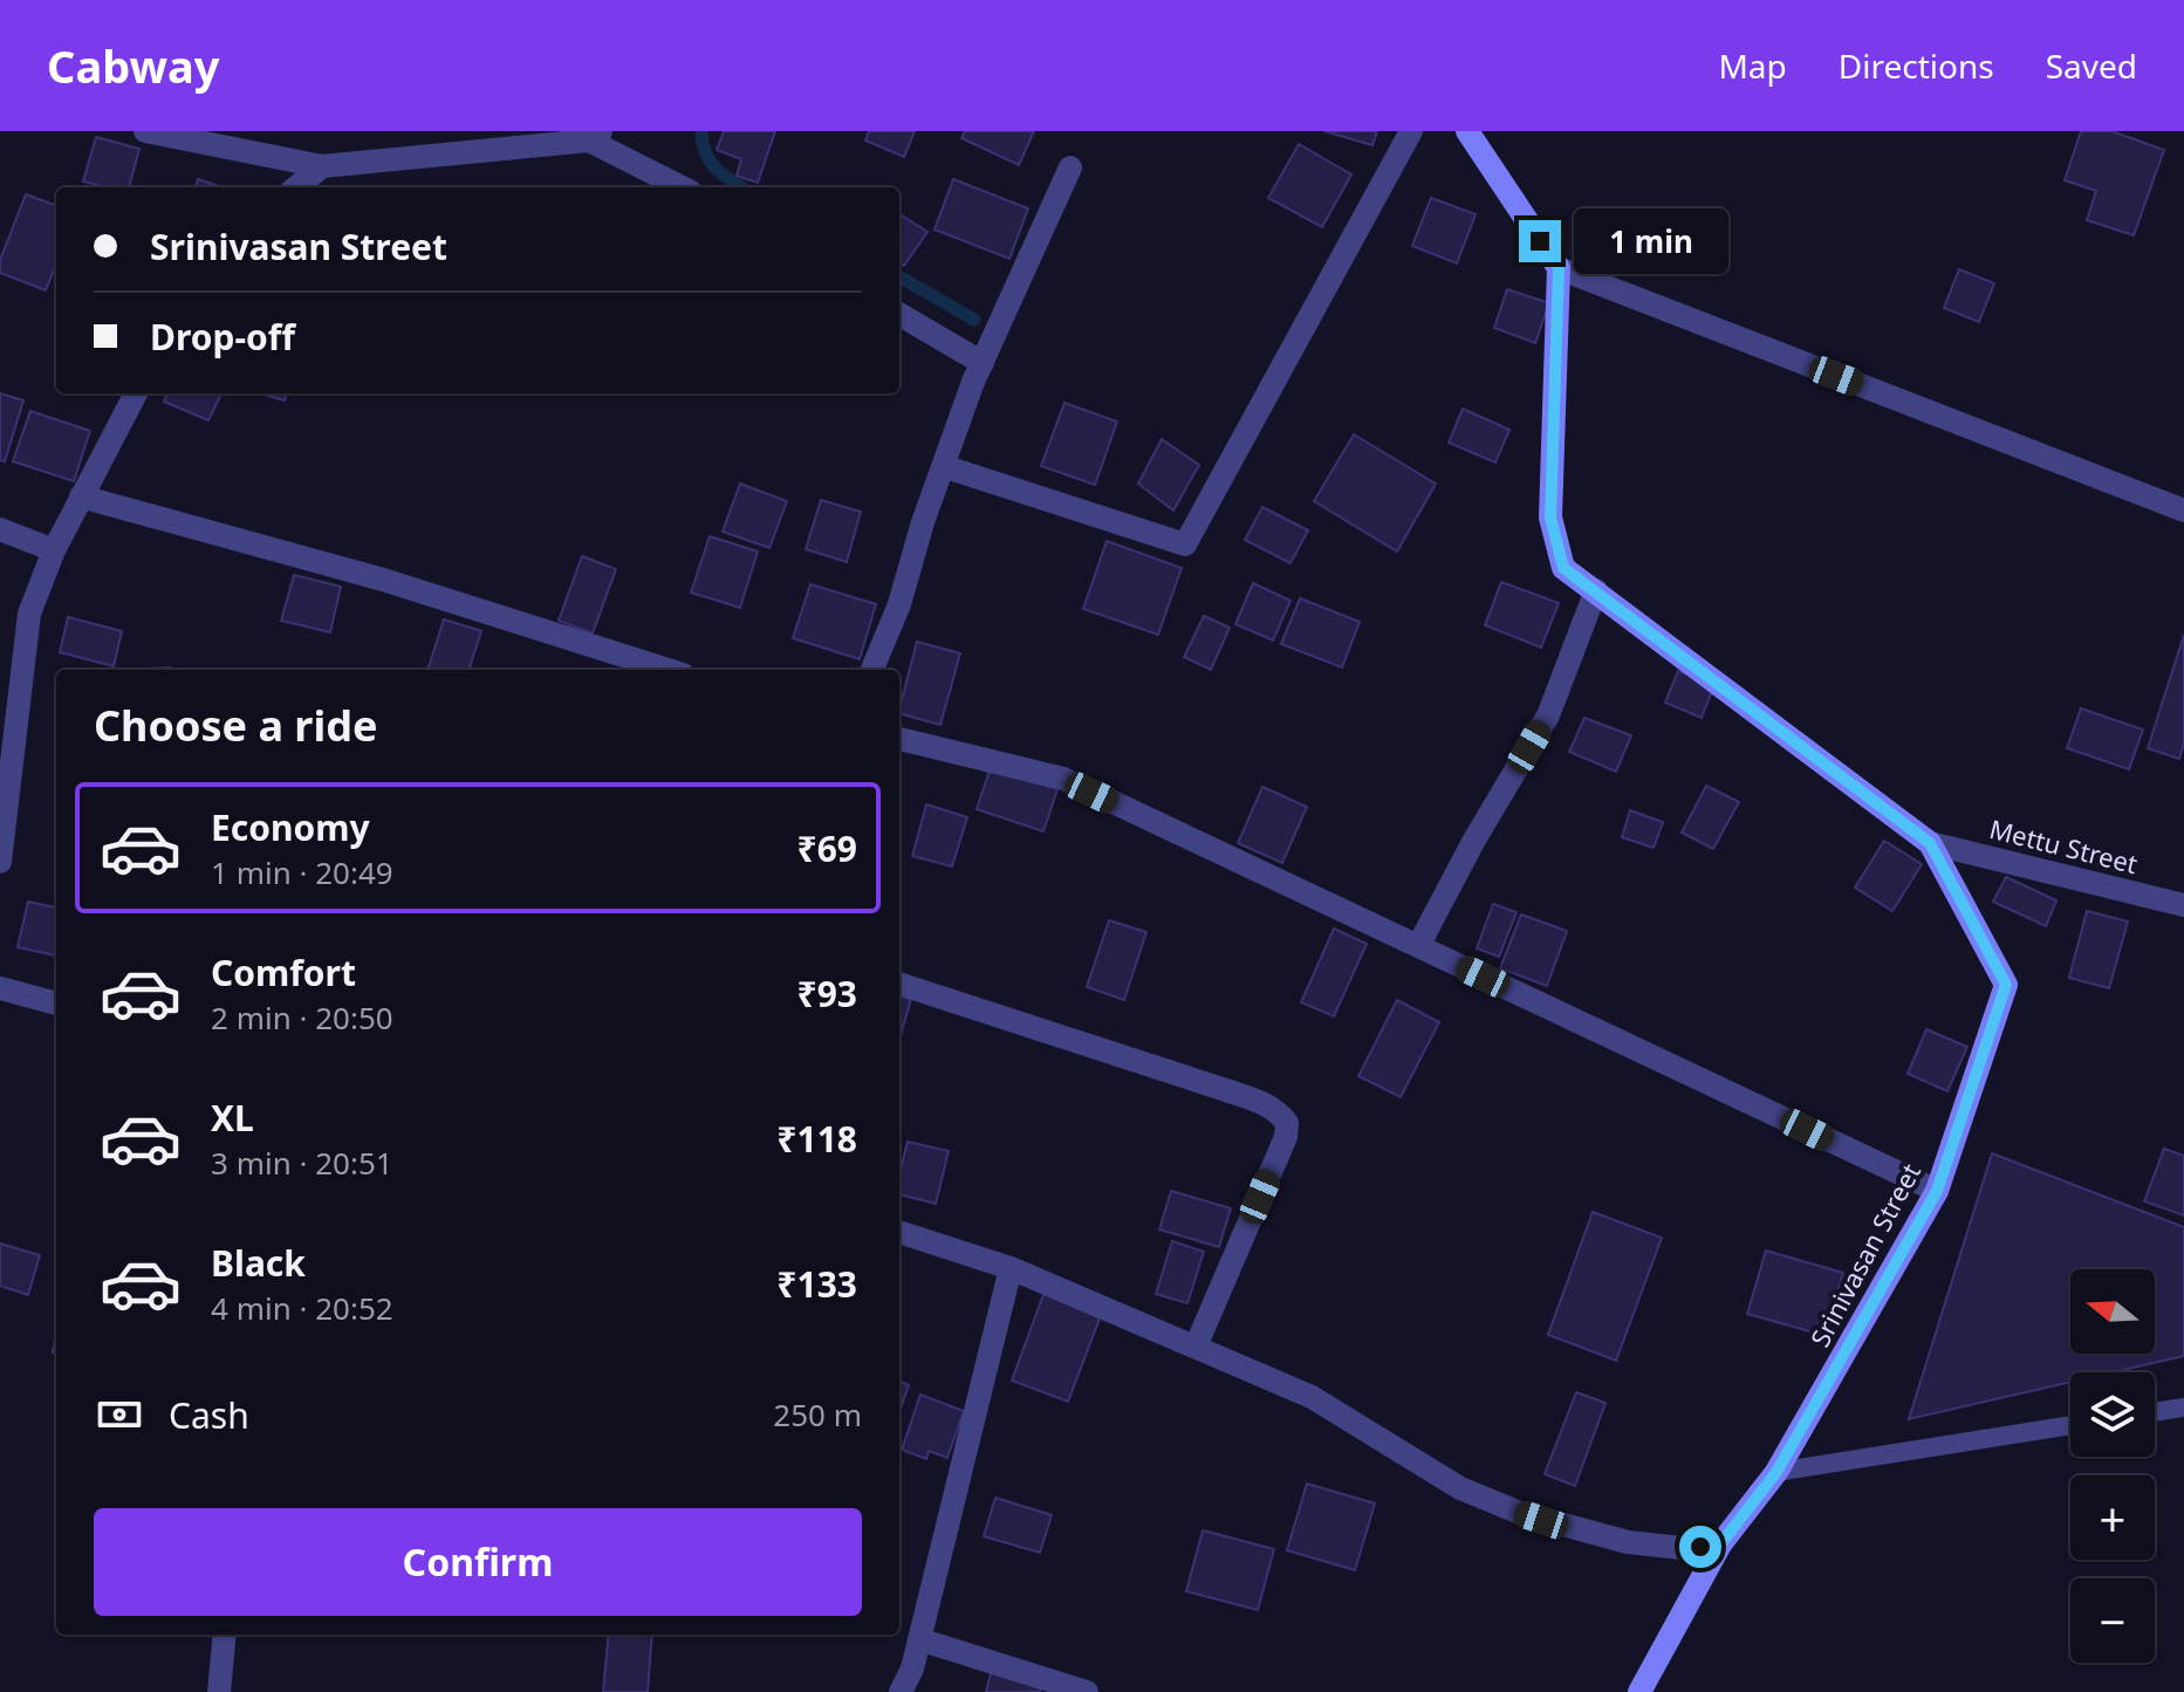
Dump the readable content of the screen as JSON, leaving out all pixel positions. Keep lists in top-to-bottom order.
{
  "streets": {
    "street": ["Mettu Street", "Srinivasan Street"]
  },
  "crossings": [
    ["Mettu Street", "Srinivasan Street"]
  ],
  "north": "left",
  "page": {
    "header": "Cabway",
    "nav": ["Map", "Directions", "Saved"],
    "banner": ["Srinivasan Street", "Drop-off"],
    "bubble": "1 min",
    "heading": "Choose a ride",
    "list": [
      {
        "name": "Economy",
        "note": "1 min · 20:49",
        "value": "₹69"
      },
      {
        "name": "Comfort",
        "note": "2 min · 20:50",
        "value": "₹93"
      },
      {
        "name": "XL",
        "note": "3 min · 20:51",
        "value": "₹118"
      },
      {
        "name": "Black",
        "note": "4 min · 20:52",
        "value": "₹133"
      }
    ],
    "map_buttons": ["+", "−"],
    "pay": ["Cash", "250 m"],
    "buttons": "Confirm"
  }
}
